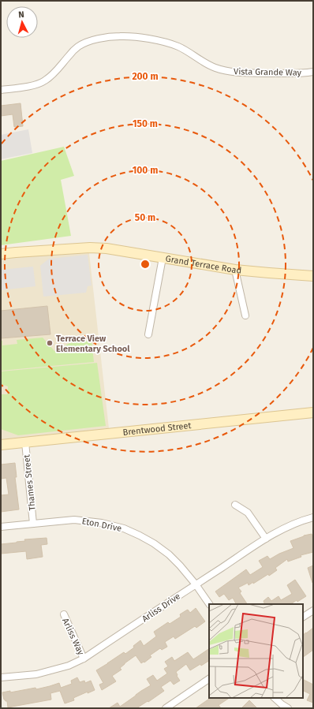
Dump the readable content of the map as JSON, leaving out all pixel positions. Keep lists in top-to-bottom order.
{
  "streets": {
    "street": [
      "Vista Grande Way",
      "Grand Terrace Road",
      "Brentwood Street",
      "Thames Street",
      "Eton Drive",
      "Arliss Drive",
      "Arliss Way"
    ]
  },
  "crossings": [
    ["Brentwood Street", "Thames Street"],
    ["Thames Street", "Eton Drive"],
    ["Eton Drive", "Arliss Drive"],
    ["Arliss Drive", "Arliss Way"]
  ],
  "places": ["Terrace View Elementary School"],
  "north": "top",
  "rings": [
    "200 m",
    "150 m",
    "100 m",
    "50 m"
  ]
}
